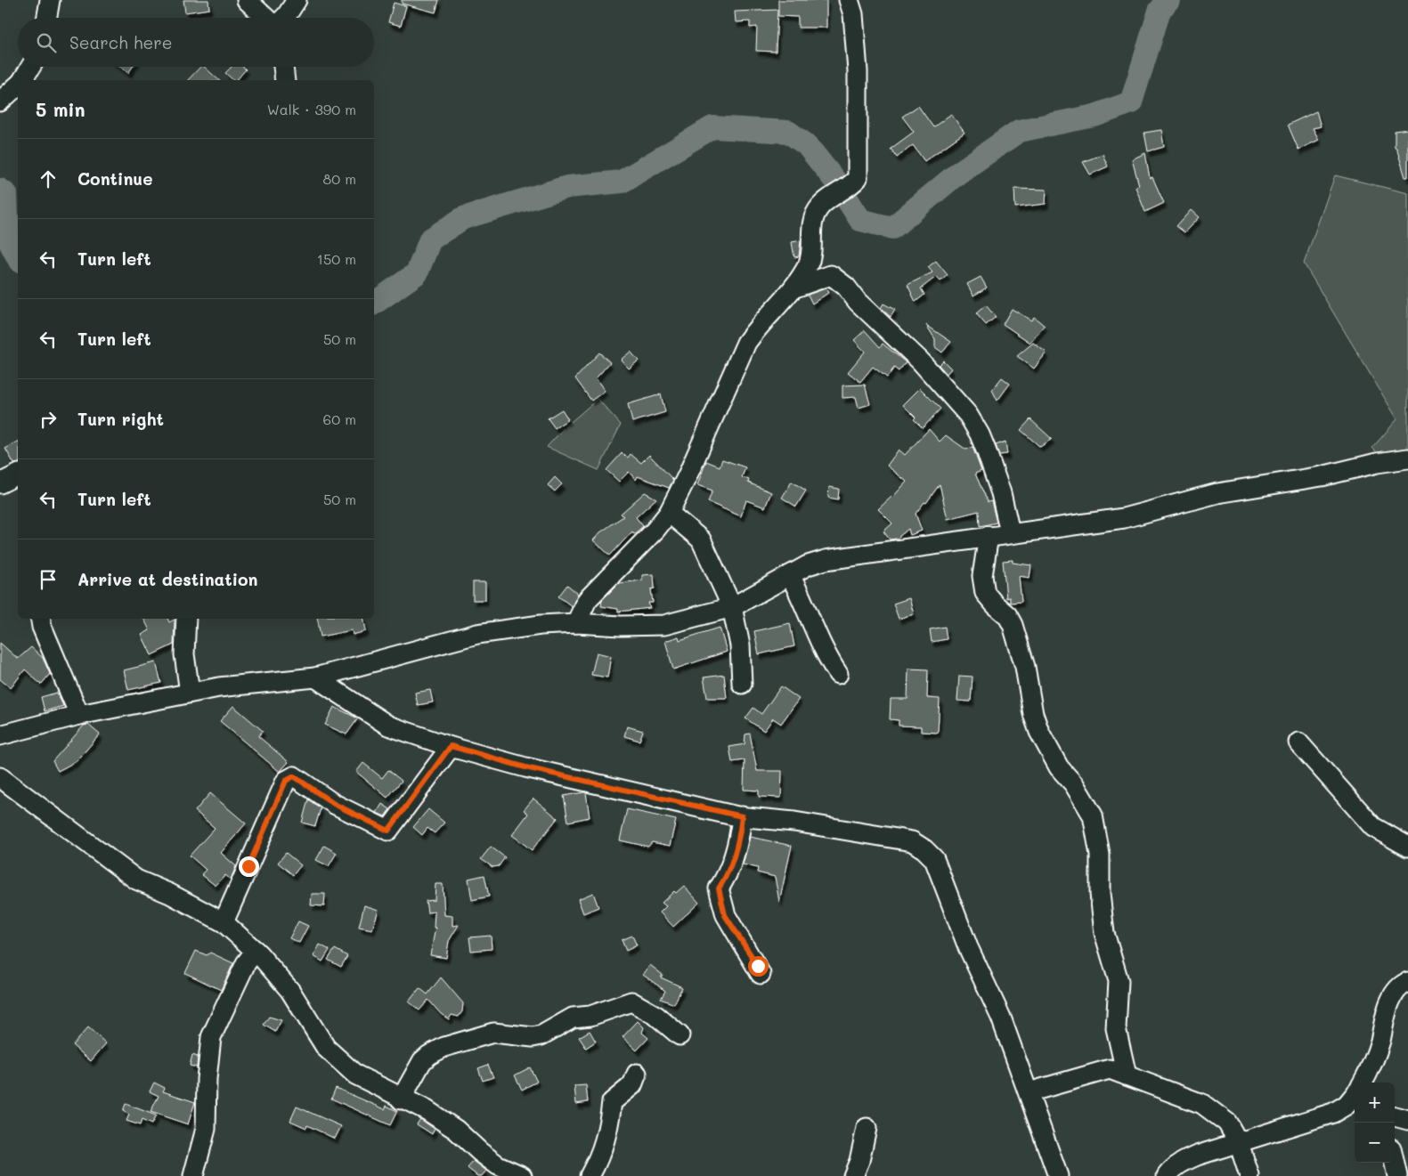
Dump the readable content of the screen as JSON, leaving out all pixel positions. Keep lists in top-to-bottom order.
{
  "page": {
    "search": "Search here",
    "heading": ["5 min", "Walk · 390 m"],
    "list": [
      ["Continue", "80 m"],
      ["Turn left", "150 m"],
      ["Turn left", "50 m"],
      ["Turn right", "60 m"],
      ["Turn left", "50 m"],
      "Arrive at destination"
    ],
    "map_buttons": ["+", "−"]
  }
}
